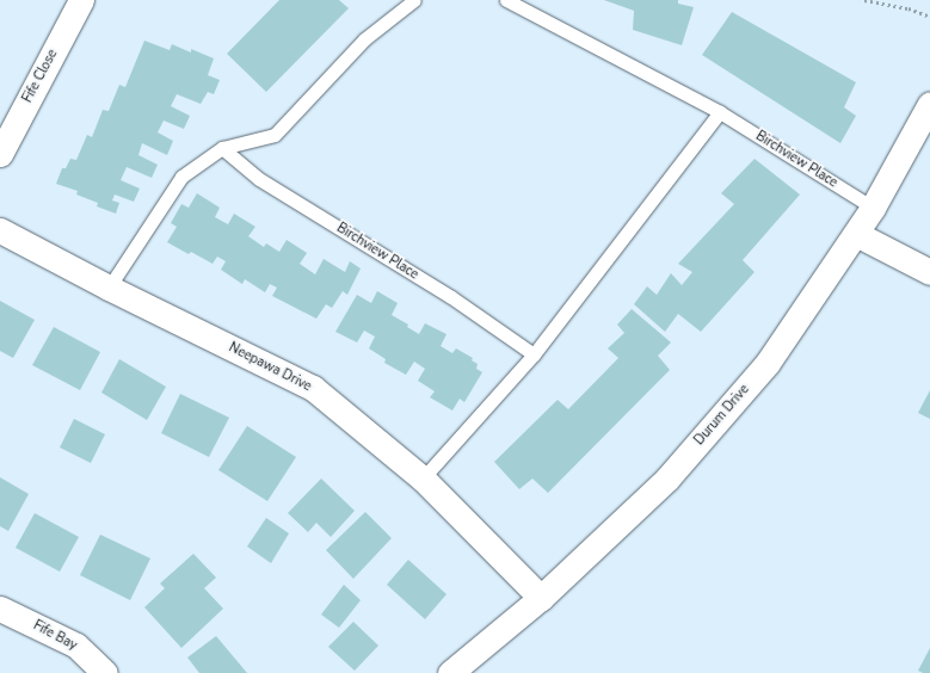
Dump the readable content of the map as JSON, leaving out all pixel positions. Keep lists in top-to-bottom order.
{
  "streets": {
    "street": [
      "Fife Close",
      "Neepawa Drive",
      "Durum Drive",
      "Fife Bay"
    ],
    "lane": ["Birchview Place"]
  },
  "crossings": [
    ["Birchview Place", "Durum Drive"],
    ["Neepawa Drive", "Durum Drive"]
  ]
}
